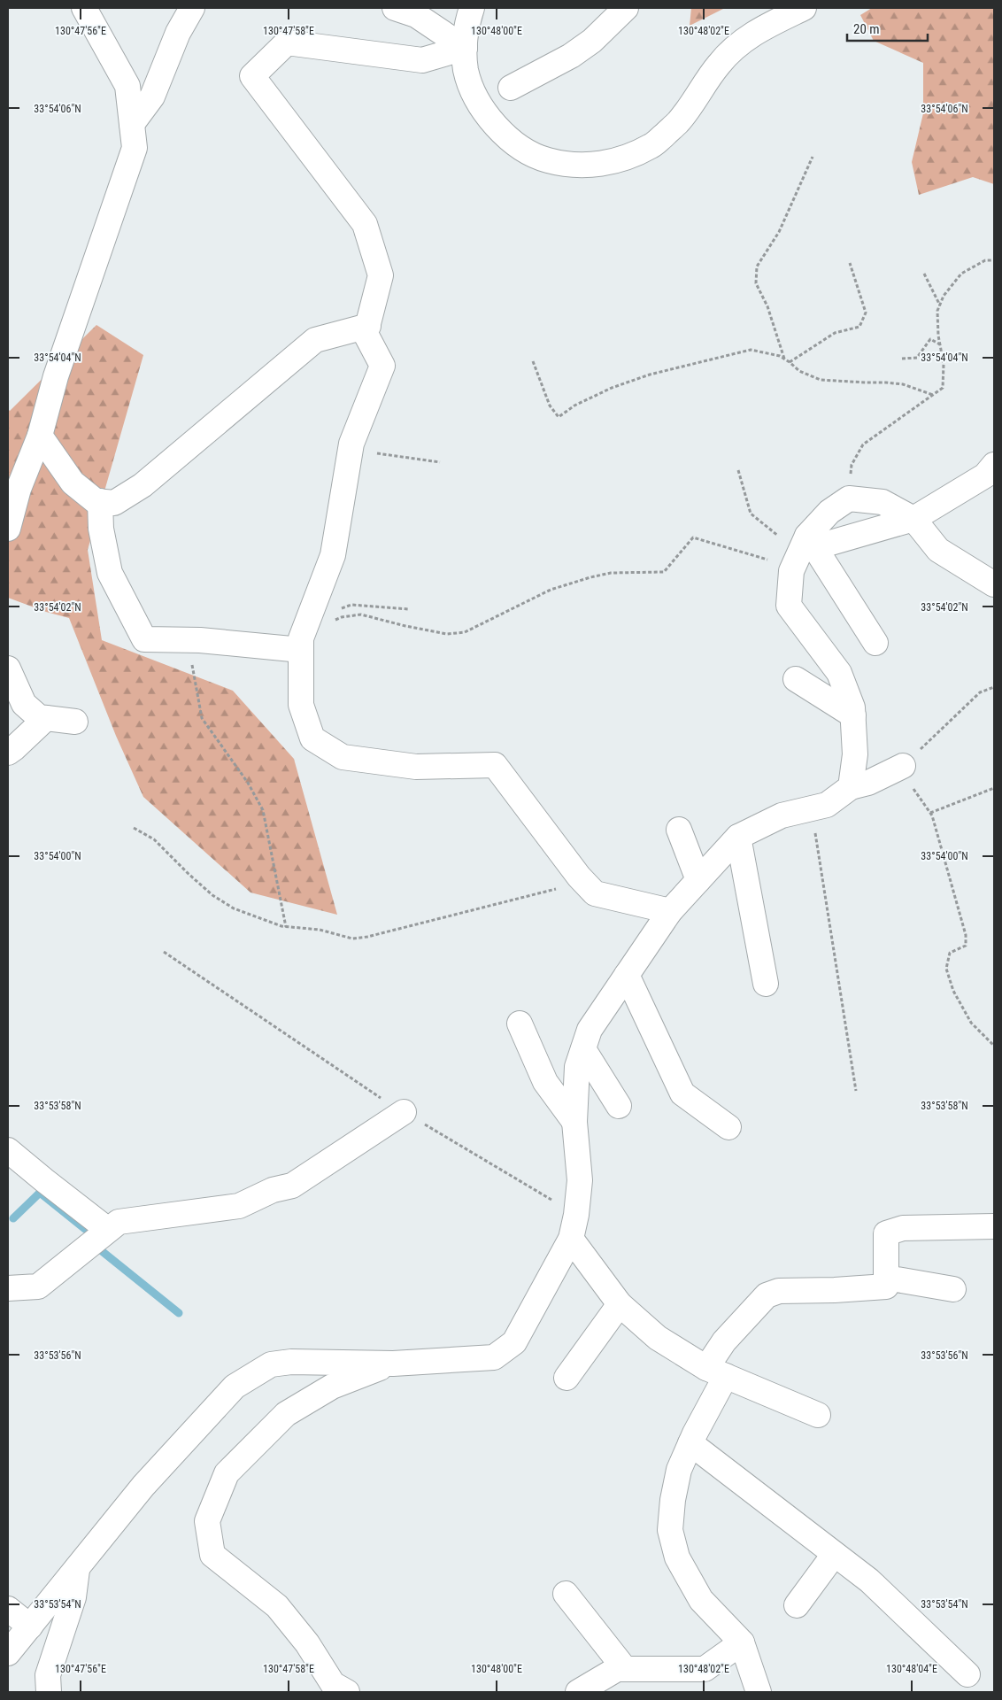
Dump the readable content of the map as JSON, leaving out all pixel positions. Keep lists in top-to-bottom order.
{
  "scale_bar": "20 m",
  "coordinates": [
    "130°47'56\"E",
    "130°47'58\"E",
    "130°48'00\"E",
    "130°48'02\"E",
    "33°54'06\"N",
    "33°54'04\"N",
    "33°54'02\"N",
    "33°54'00\"N",
    "33°53'58\"N",
    "33°53'56\"N",
    "33°53'54\"N",
    "130°48'04\"E"
  ]
}
